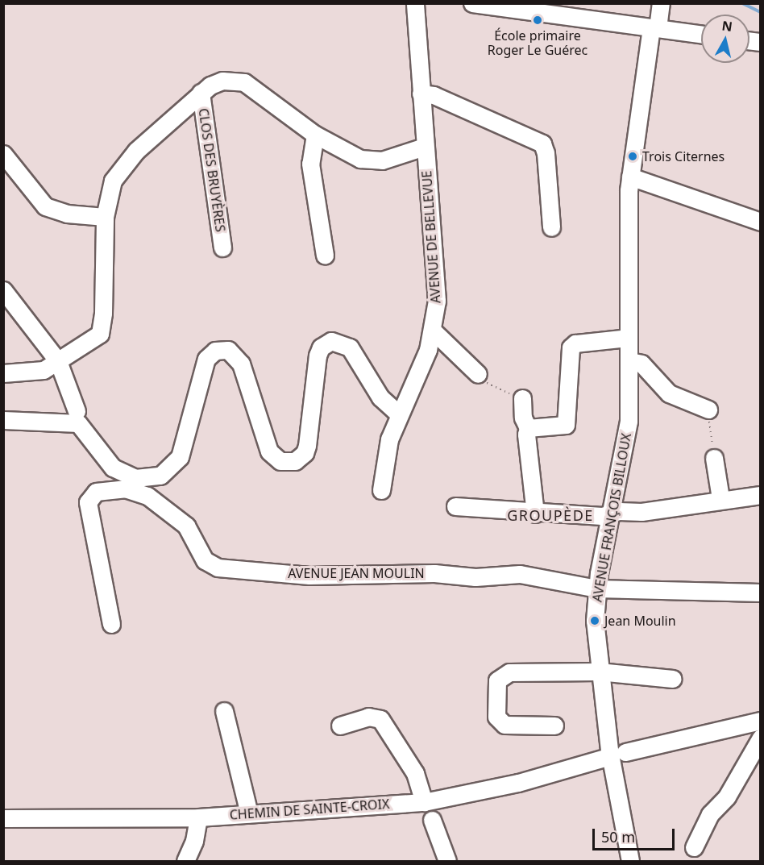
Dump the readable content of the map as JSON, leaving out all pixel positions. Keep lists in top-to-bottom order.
{
  "streets": {
    "street": [
      "CLOS DES BRUYÈRES",
      "AVENUE DE BELLEVUE",
      "AVENUE FRANÇOIS BILLOUX",
      "AVENUE JEAN MOULIN",
      "CHEMIN DE SAINTE-CROIX"
    ]
  },
  "crossings": [
    ["AVENUE FRANÇOIS BILLOUX", "AVENUE JEAN MOULIN"],
    ["AVENUE FRANÇOIS BILLOUX", "CHEMIN DE SAINTE-CROIX"]
  ],
  "districts": ["GROUPÈDE"],
  "places": ["École primaire Roger Le Guérec", "Trois Citernes", "Jean Moulin"],
  "scale_bar": "50 m",
  "north": "top"
}
